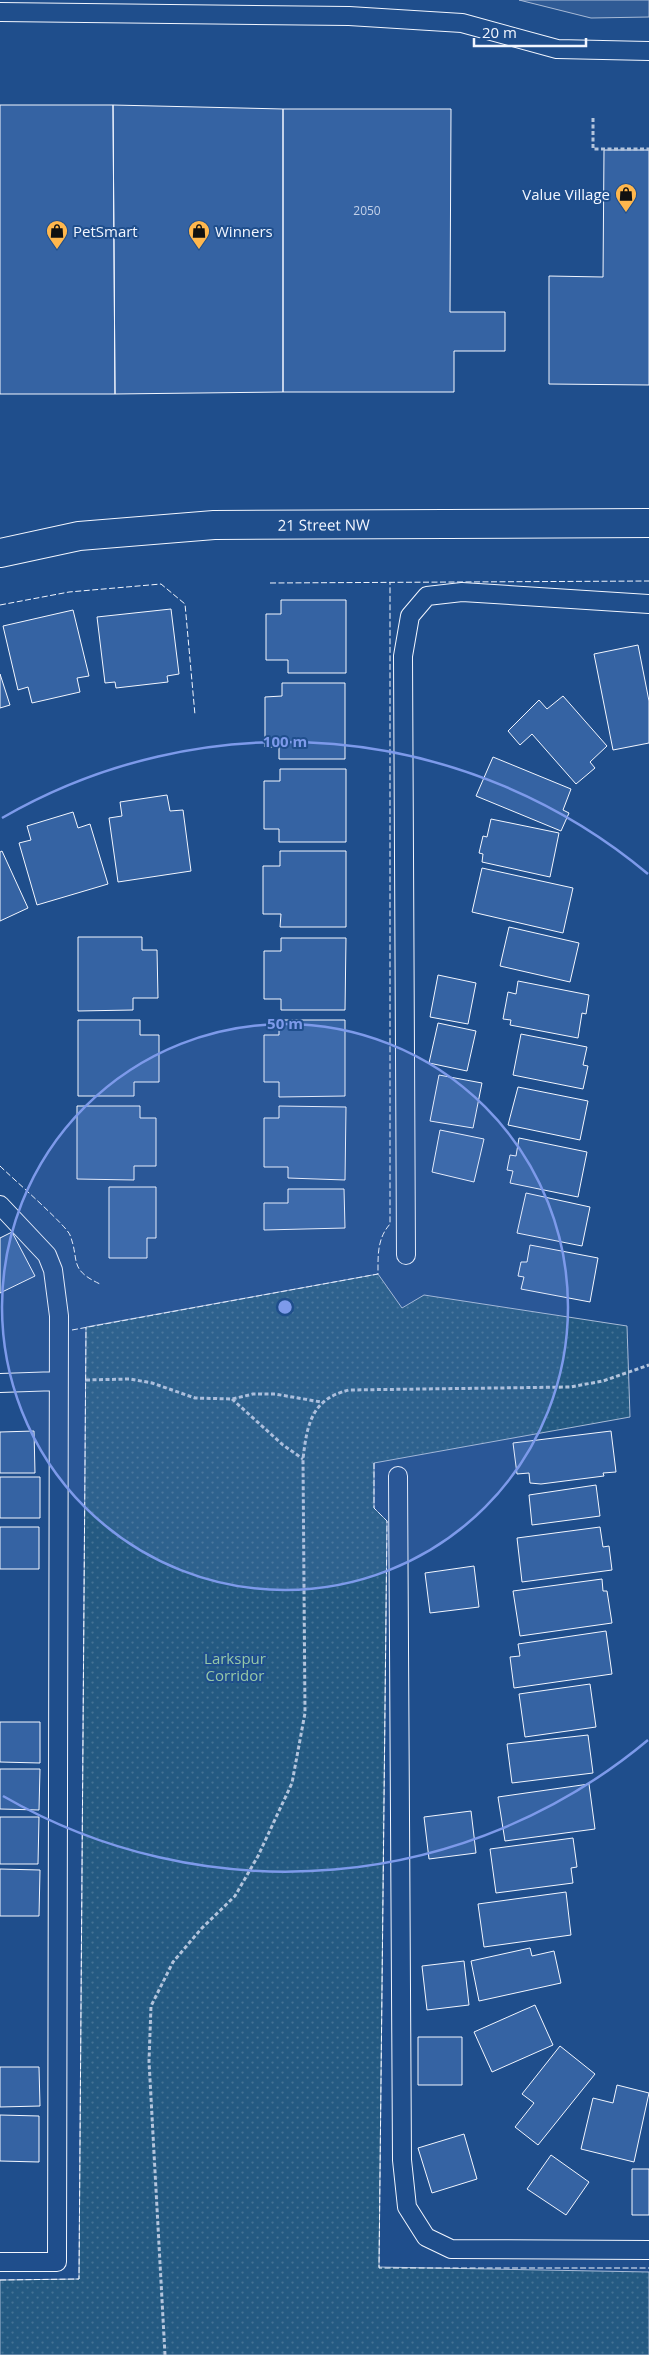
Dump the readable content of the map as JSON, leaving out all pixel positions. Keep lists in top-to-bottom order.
{
  "streets": {
    "street": ["21 Street NW"]
  },
  "parks": ["Larkspur Corridor"],
  "places": {
    "shop": ["Value Village", "PetSmart", "Winners"]
  },
  "house_numbers": ["2050"],
  "scale_bar": "20 m",
  "rings": ["100 m", "50 m"]
}
